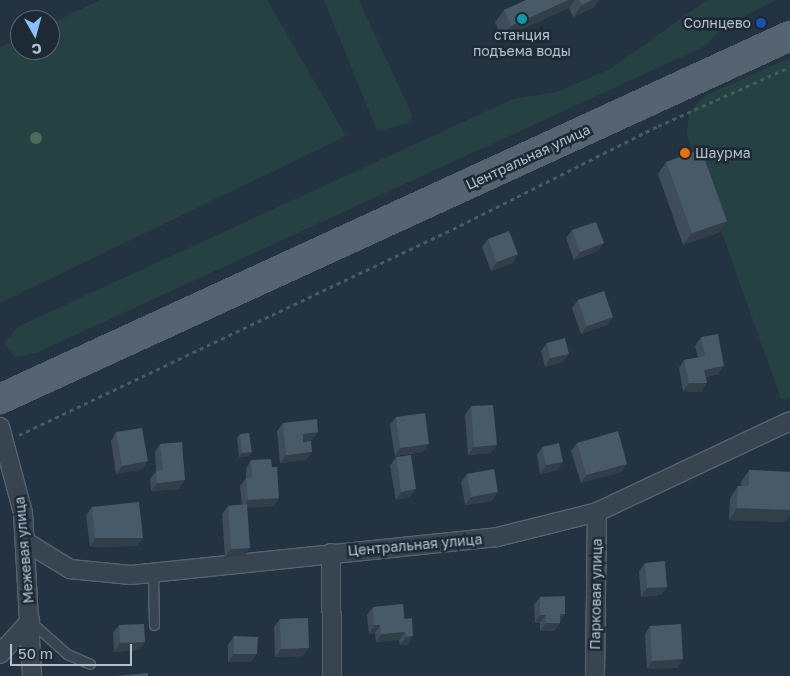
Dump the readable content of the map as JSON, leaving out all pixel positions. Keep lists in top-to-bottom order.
{
  "streets": {
    "main road": ["Центральная улица"],
    "street": ["Межевая улица", "Парковая улица"]
  },
  "crossings": [
    ["Центральная улица", "Межевая улица"],
    ["Центральная улица", "Парковая улица"]
  ],
  "places": ["станция подъема воды", "Солнцево", "Шаурма"],
  "scale_bar": "50 m",
  "north": "bottom"
}
